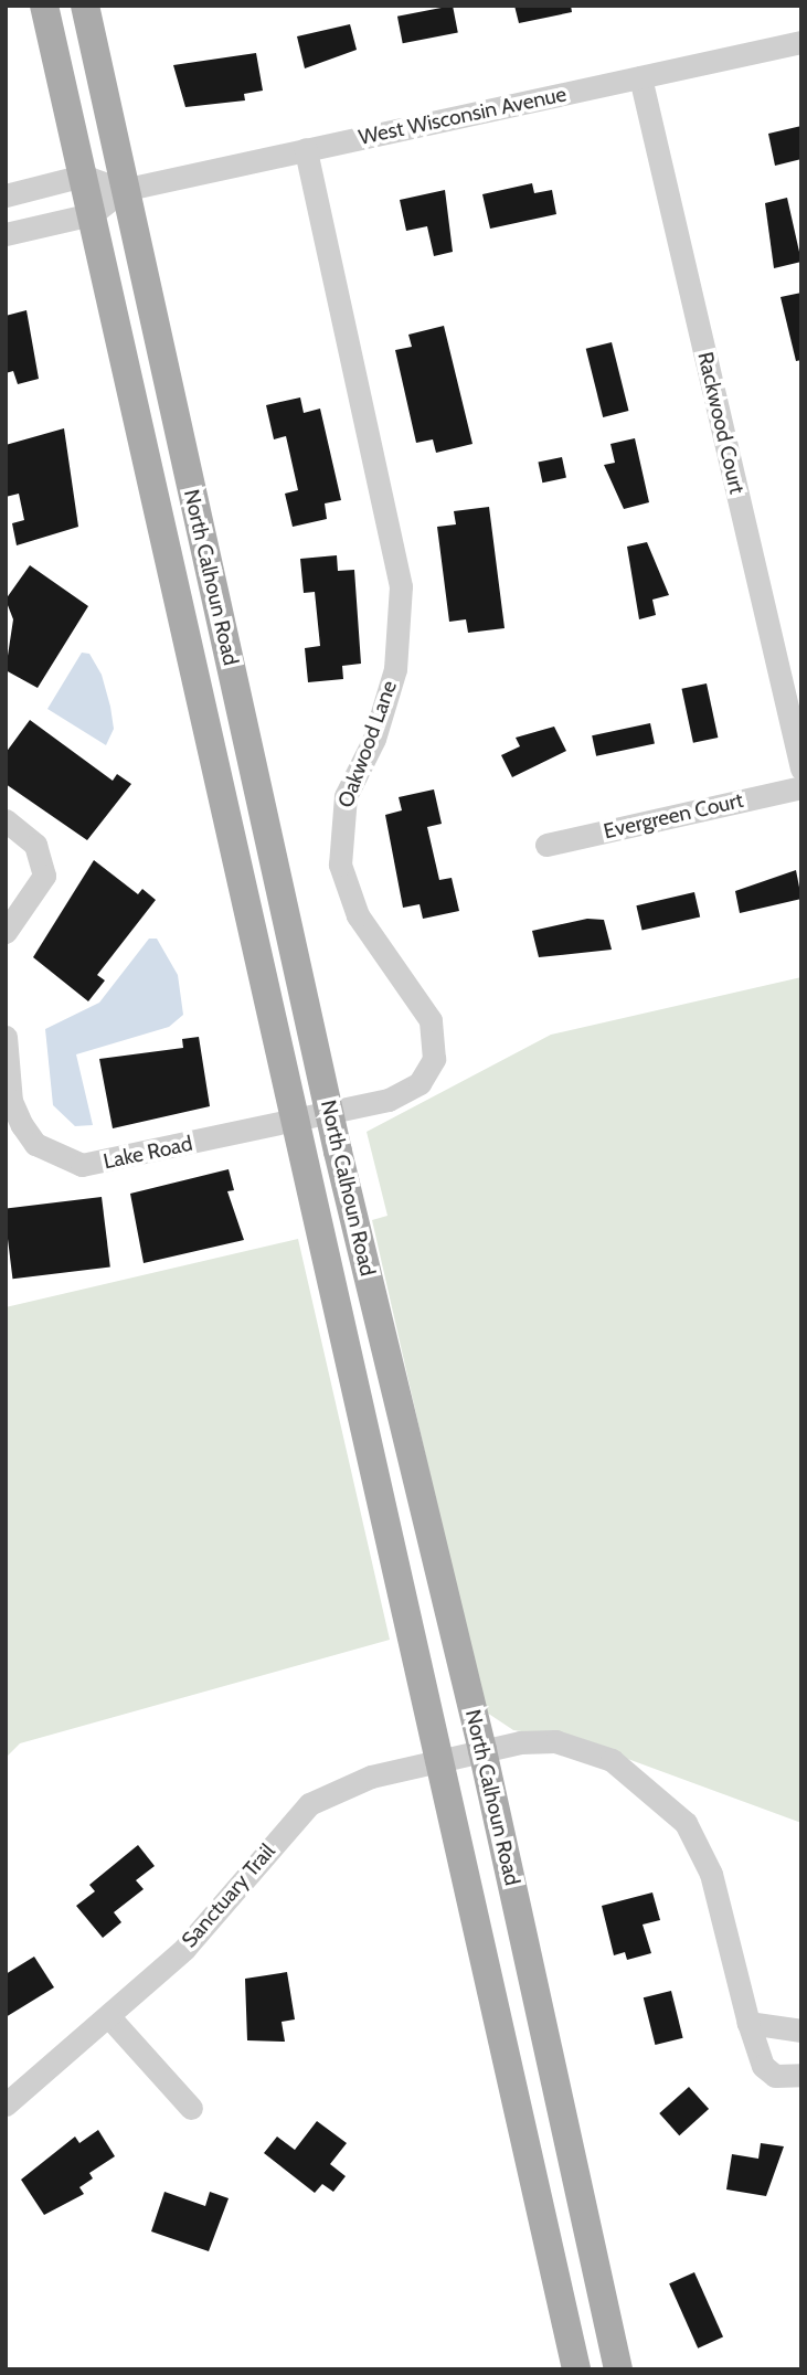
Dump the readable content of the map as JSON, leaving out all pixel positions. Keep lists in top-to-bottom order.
{
  "streets": {
    "main road": ["North Calhoun Road"],
    "street": [
      "West Wisconsin Avenue",
      "Rackwood Court",
      "Oakwood Lane",
      "Evergreen Court",
      "Lake Road",
      "Sanctuary Trail"
    ]
  },
  "crossings": [
    ["West Wisconsin Avenue", "Rackwood Court"],
    ["West Wisconsin Avenue", "North Calhoun Road"],
    ["West Wisconsin Avenue", "Oakwood Lane"],
    ["North Calhoun Road", "Oakwood Lane"],
    ["North Calhoun Road", "Lake Road"],
    ["North Calhoun Road", "Sanctuary Trail"],
    ["Oakwood Lane", "Lake Road"]
  ]
}
